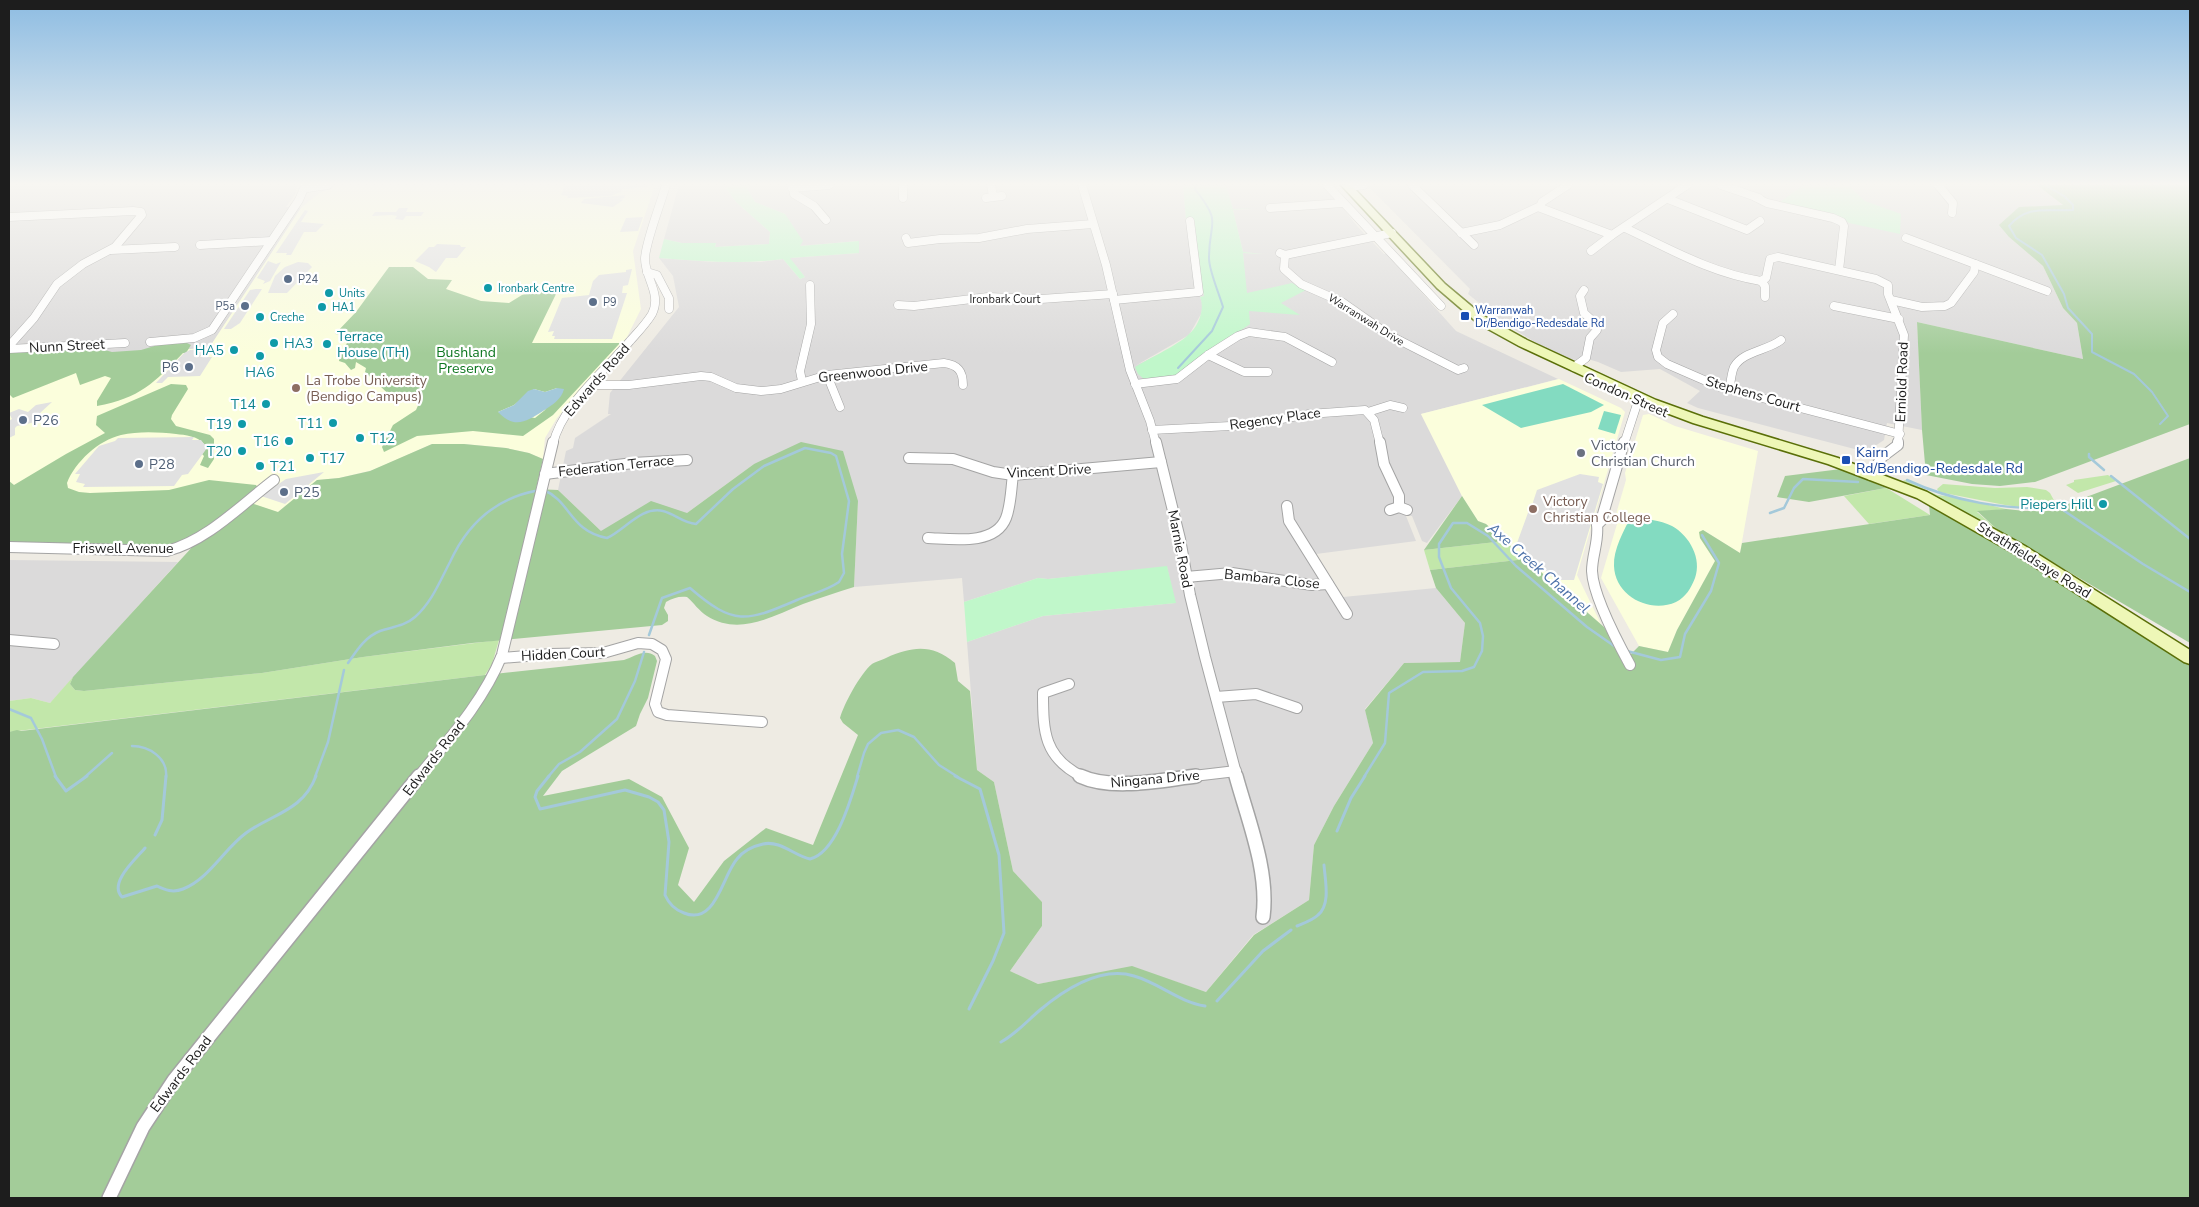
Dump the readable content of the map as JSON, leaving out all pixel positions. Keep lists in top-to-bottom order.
{
  "streets": {
    "main road": ["Condon Street", "Strathfieldsaye Road"],
    "street": [
      "Ironbark Court",
      "Warranwah Drive",
      "Nunn Street",
      "Greenwood Drive",
      "Edwards Road",
      "Erniold Road",
      "Stephens Court",
      "Regency Place",
      "Federation Terrace",
      "Vincent Drive",
      "Friswell Avenue",
      "Marnie Road",
      "Bambara Close",
      "Hidden Court",
      "Ningana Drive"
    ]
  },
  "crossings": [
    ["Ironbark Court", "Marnie Road"],
    ["Greenwood Drive", "Edwards Road"],
    ["Edwards Road", "Federation Terrace"],
    ["Edwards Road", "Hidden Court"],
    ["Erniold Road", "Stephens Court"],
    ["Erniold Road", "Condon Street"],
    ["Erniold Road", "Strathfieldsaye Road"],
    ["Condon Street", "Strathfieldsaye Road"],
    ["Regency Place", "Marnie Road"],
    ["Vincent Drive", "Marnie Road"],
    ["Marnie Road", "Bambara Close"],
    ["Marnie Road", "Ningana Drive"]
  ],
  "water": ["Axe Creek Channel"],
  "parks": ["Bushland Preserve"],
  "places": {
    "other": [
      "P24",
      "Ironbark Centre",
      "Units",
      "P9",
      "P5a",
      "HA1",
      "Creche",
      "HA3",
      "Terrace House (TH)",
      "HA5",
      "HA6",
      "P6",
      "La Trobe University (Bendigo Campus)",
      "T14",
      "P26",
      "T11",
      "T19",
      "T12",
      "T16",
      "T20",
      "Victory Christian Church",
      "T17",
      "P28",
      "T21",
      "P25",
      "Piepers Hill",
      "Victory Christian College"
    ],
    "transit": ["Warranwah Dr/Bendigo-Redesdale Rd", "Kairn Rd/Bendigo-Redesdale Rd"]
  }
}
